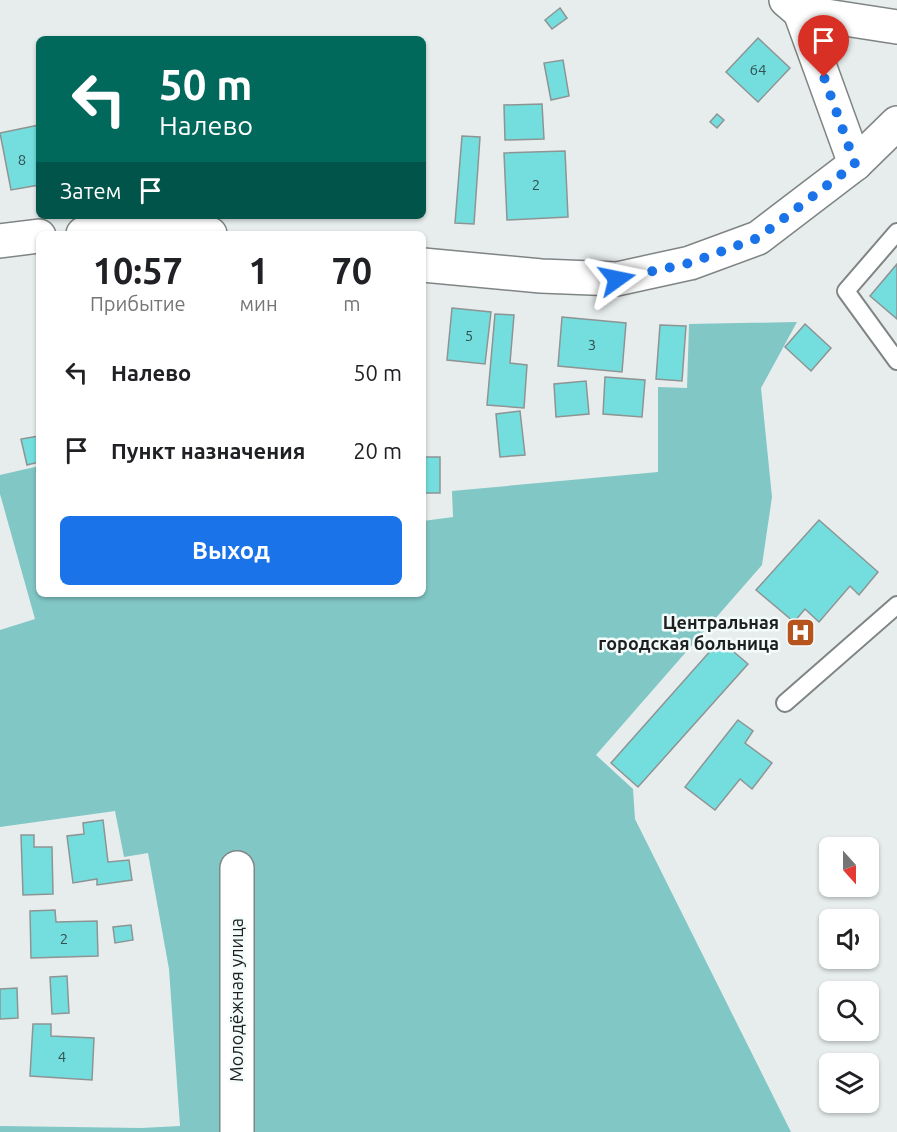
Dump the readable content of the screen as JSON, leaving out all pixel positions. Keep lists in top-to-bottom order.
{
  "streets": {
    "street": ["Молодёжная улица"]
  },
  "places": {
    "hospital": ["Центральная городская больница"]
  },
  "house_numbers": [
    "64",
    "8",
    "2",
    "5",
    "3",
    "2",
    "4"
  ],
  "north": "bottom",
  "page": {
    "turn": ["50 m", "Налево"],
    "then": "Затем",
    "eta": [
      "10:57",
      "Прибытие",
      "1",
      "мин",
      "70",
      "m"
    ],
    "list": [
      {
        "name": "Налево",
        "value": "50 m"
      },
      {
        "name": "Пункт назначения",
        "value": "20 m"
      }
    ],
    "buttons": "Выход"
  }
}
